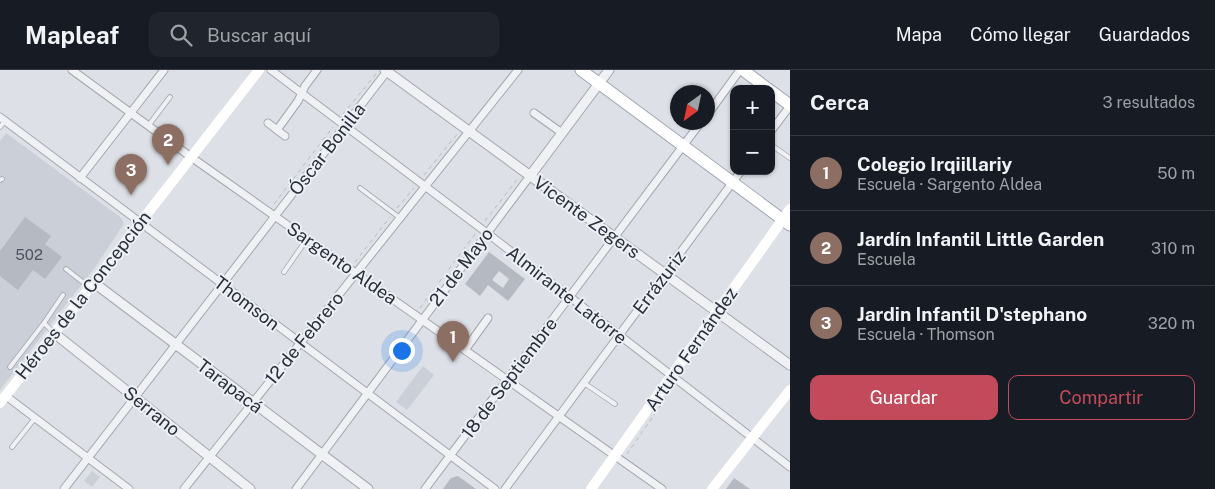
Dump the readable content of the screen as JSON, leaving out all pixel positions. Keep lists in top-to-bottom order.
{
  "streets": {
    "main road": ["Héroes de la Concepción", "Arturo Fernández"],
    "street": [
      "Óscar Bonilla",
      "Vicente Zegers",
      "Sargento Aldea",
      "21 de Mayo",
      "Errázuriz",
      "Almirante Latorre",
      "Thomson",
      "12 de Febrero",
      "18 de Septiembre",
      "Tarapacá",
      "Serrano"
    ]
  },
  "crossings": [
    ["Óscar Bonilla", "Vicente Zegers"],
    ["Óscar Bonilla", "Sargento Aldea"],
    ["Óscar Bonilla", "Almirante Latorre"],
    ["Óscar Bonilla", "Thomson"],
    ["Óscar Bonilla", "Tarapacá"],
    ["Óscar Bonilla", "Serrano"],
    ["Vicente Zegers", "21 de Mayo"],
    ["Vicente Zegers", "Errázuriz"],
    ["Vicente Zegers", "12 de Febrero"],
    ["Vicente Zegers", "Arturo Fernández"],
    ["Vicente Zegers", "18 de Septiembre"],
    ["Sargento Aldea", "21 de Mayo"],
    ["Sargento Aldea", "Errázuriz"],
    ["Sargento Aldea", "Héroes de la Concepción"],
    ["Sargento Aldea", "12 de Febrero"],
    ["Sargento Aldea", "Arturo Fernández"],
    ["Sargento Aldea", "18 de Septiembre"],
    ["21 de Mayo", "Almirante Latorre"],
    ["21 de Mayo", "Thomson"],
    ["21 de Mayo", "Tarapacá"],
    ["Errázuriz", "Almirante Latorre"],
    ["Héroes de la Concepción", "Thomson"],
    ["Héroes de la Concepción", "Tarapacá"],
    ["Héroes de la Concepción", "Serrano"],
    ["Almirante Latorre", "12 de Febrero"],
    ["Almirante Latorre", "Arturo Fernández"],
    ["Almirante Latorre", "18 de Septiembre"],
    ["Thomson", "12 de Febrero"],
    ["Thomson", "18 de Septiembre"],
    ["12 de Febrero", "Tarapacá"],
    ["12 de Febrero", "Serrano"]
  ],
  "house_numbers": ["502"],
  "north": "bottom left",
  "page": {
    "header": "Mapleaf",
    "search": "Buscar aquí",
    "nav": ["Mapa", "Cómo llegar", "Guardados"],
    "heading": ["Cerca", "3 resultados"],
    "map_buttons": ["+", "−"],
    "pins": ["2", "3", "1"],
    "list": [
      {
        "mark": "1",
        "name": "Colegio Irqiillariy",
        "note": "Escuela · Sargento Aldea",
        "value": "50 m"
      },
      {
        "mark": "2",
        "name": "Jardín Infantil Little Garden",
        "note": "Escuela",
        "value": "310 m"
      },
      {
        "mark": "3",
        "name": "Jardin Infantil D'stephano",
        "note": "Escuela · Thomson",
        "value": "320 m"
      }
    ],
    "buttons": ["Guardar", "Compartir"]
  }
}
